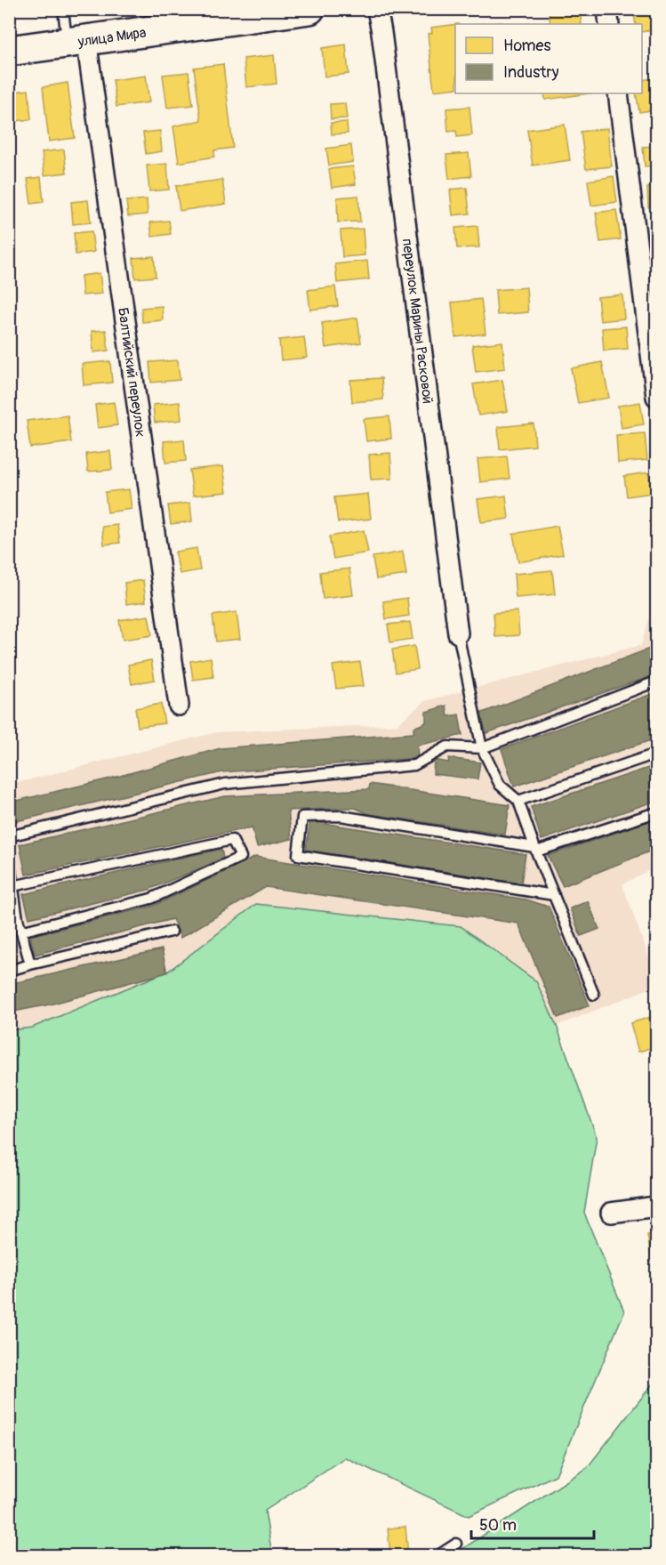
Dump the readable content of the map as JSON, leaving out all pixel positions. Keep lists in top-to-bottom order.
{
  "streets": {
    "main road": ["улица Мира"],
    "street": ["переулок Марины Расковой", "Балтийский переулок"]
  },
  "crossings": [
    ["улица Мира", "Балтийский переулок"]
  ],
  "legend": ["Homes", "Industry"],
  "scale_bar": "50 m"
}
